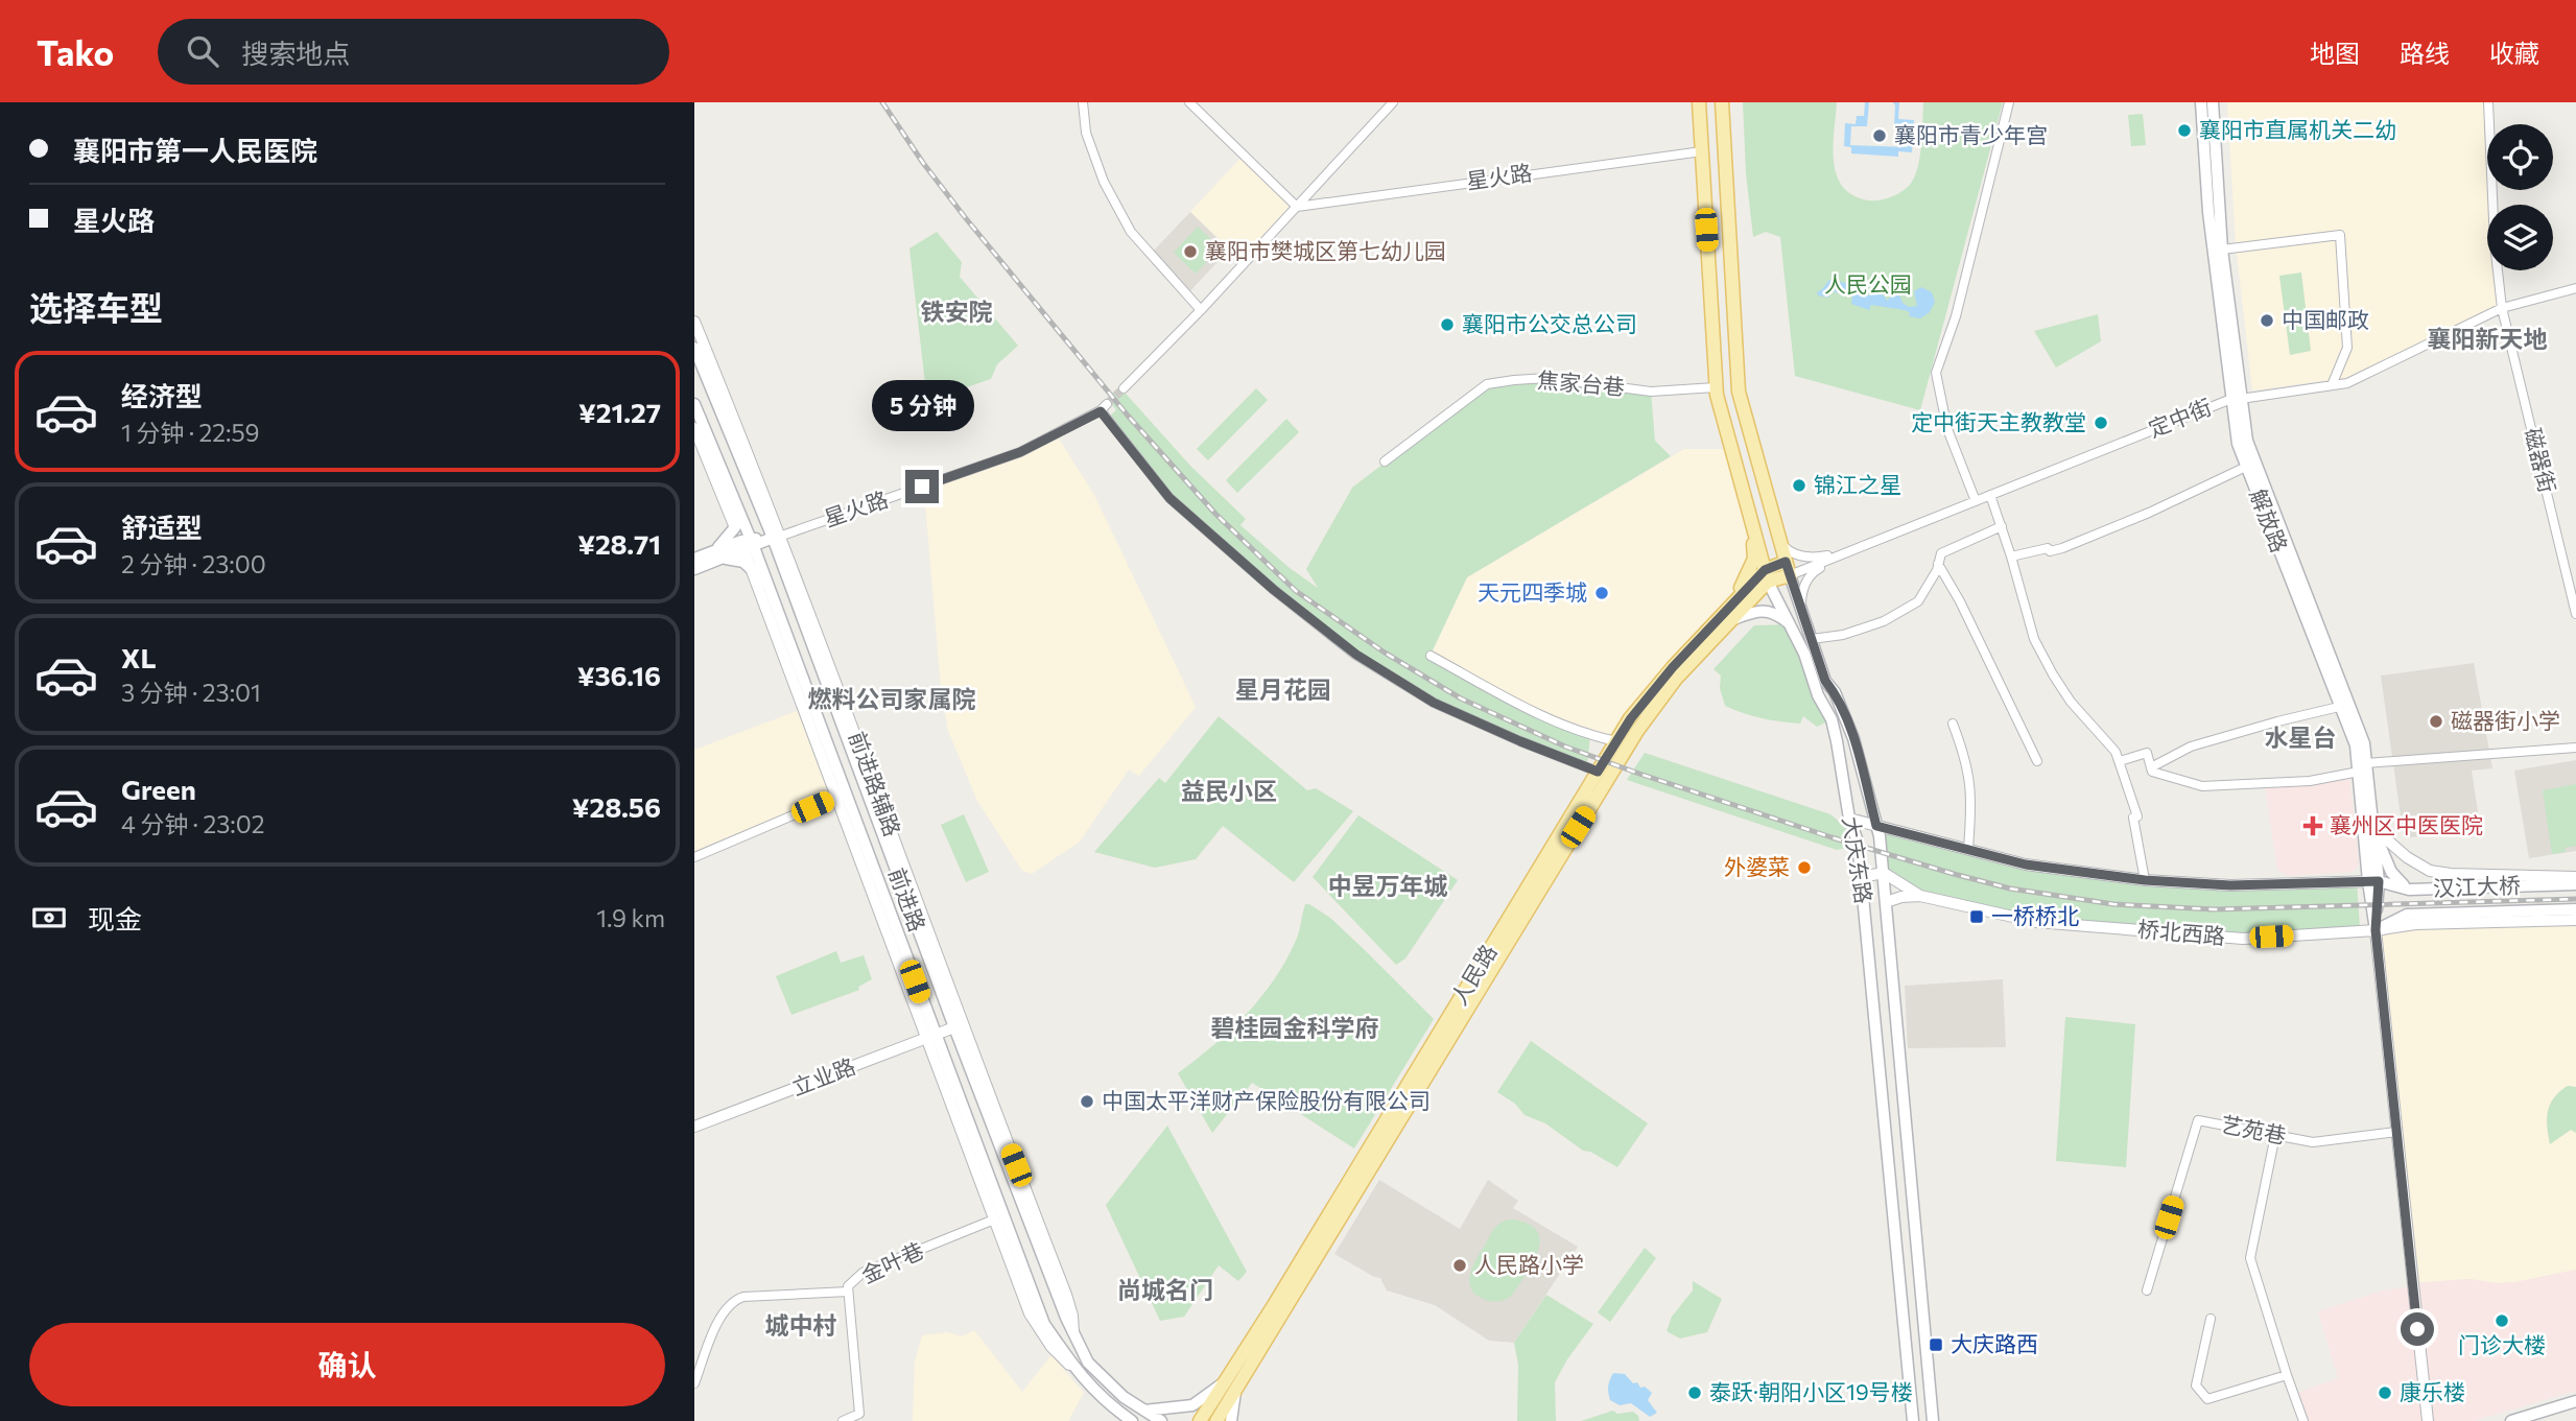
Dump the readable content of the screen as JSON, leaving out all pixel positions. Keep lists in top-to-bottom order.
{
  "streets": {
    "main road": [
      "解放路",
      "大庆东路",
      "汉江大桥",
      "前进路",
      "人民路"
    ],
    "street": [
      "星火路",
      "焦家台巷",
      "定中街",
      "磁器街",
      "前进路辅路",
      "桥北西路",
      "立业路",
      "艺苑巷",
      "金叶巷"
    ]
  },
  "crossings": [
    ["星火路", "前进路辅路"],
    ["星火路", "大庆东路"],
    ["星火路", "前进路"],
    ["星火路", "人民路"],
    ["焦家台巷", "大庆东路"],
    ["定中街", "磁器街"],
    ["定中街", "解放路"],
    ["定中街", "大庆东路"],
    ["定中街", "人民路"],
    ["解放路", "汉江大桥"],
    ["解放路", "桥北西路"],
    ["解放路", "艺苑巷"],
    ["前进路辅路", "前进路"],
    ["大庆东路", "桥北西路"],
    ["大庆东路", "人民路"],
    ["汉江大桥", "桥北西路"],
    ["前进路", "立业路"]
  ],
  "districts": [
    "铁安院",
    "襄阳新天地",
    "星月花园",
    "燃料公司家属院",
    "水星台",
    "益民小区",
    "中昱万年城",
    "碧桂园金科学府",
    "尚城名门",
    "城中村"
  ],
  "parks": ["人民公园"],
  "places": {
    "other": [
      "襄阳市直属机关二幼",
      "襄阳市青少年宫",
      "襄阳市樊城区第七幼儿园",
      "中国邮政",
      "襄阳市公交总公司",
      "定中街天主教教堂",
      "锦江之星",
      "天元四季城",
      "磁器街小学",
      "外婆菜",
      "中国太平洋财产保险股份有限公司",
      "人民路小学",
      "门诊大楼",
      "泰跃·朝阳小区19号楼",
      "康乐楼"
    ],
    "health": ["襄州区中医医院"],
    "transit": ["一桥桥北", "大庆路西"]
  },
  "page": {
    "header": "Tako",
    "search": "搜索地点",
    "nav": ["地图", "路线", "收藏"],
    "banner": ["襄阳市第一人民医院", "星火路"],
    "heading": "选择车型",
    "list": [
      {
        "name": "经济型",
        "note": "1 分钟 · 22:59",
        "value": "¥21.27"
      },
      {
        "name": "舒适型",
        "note": "2 分钟 · 23:00",
        "value": "¥28.71"
      },
      {
        "name": "XL",
        "note": "3 分钟 · 23:01",
        "value": "¥36.16"
      },
      {
        "name": "Green",
        "note": "4 分钟 · 23:02",
        "value": "¥28.56"
      }
    ],
    "bubble": "5 分钟",
    "pay": ["现金", "1.9 km"],
    "buttons": "确认"
  }
}
